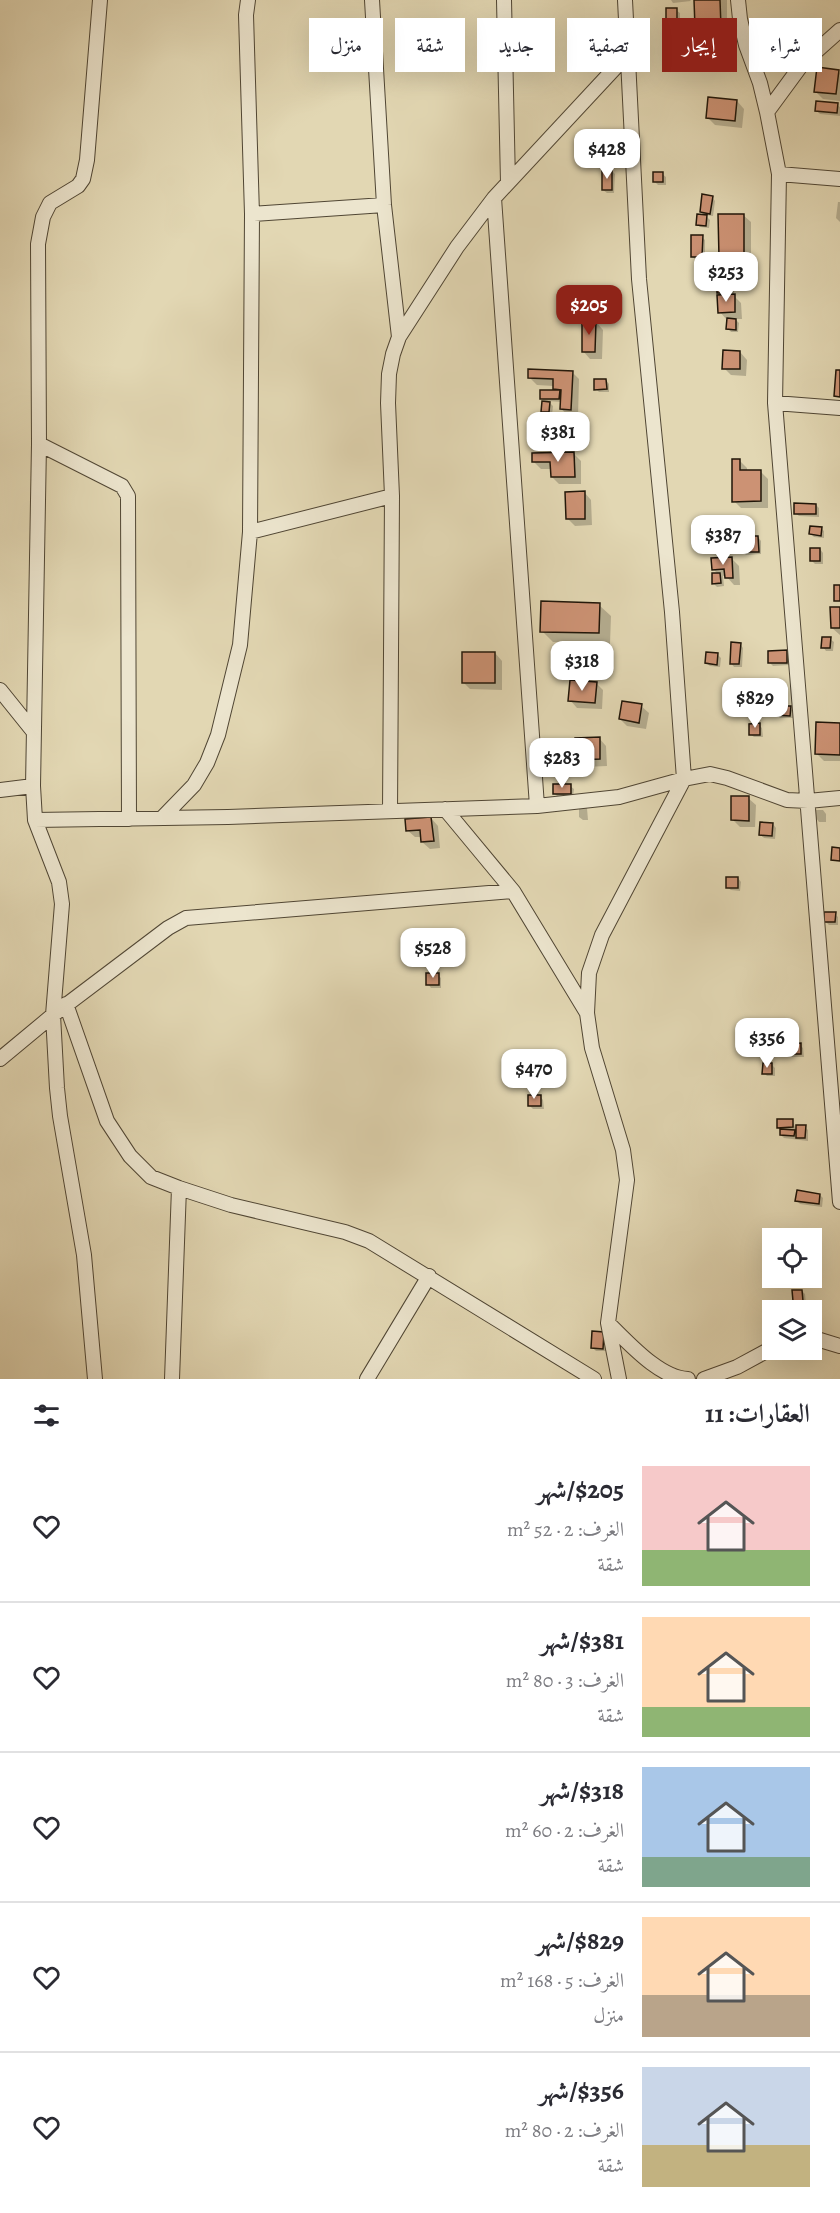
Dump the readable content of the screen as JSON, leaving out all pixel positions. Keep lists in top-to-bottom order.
{
  "page": {
    "chip": [
      "شراء",
      "إيجار",
      "تصفية",
      "جديد",
      "شقة",
      "منزل"
    ],
    "price": [
      "$428",
      "$253",
      "$205",
      "$381",
      "$387",
      "$318",
      "$829",
      "$283",
      "$528",
      "$356",
      "$470"
    ],
    "heading": "العقارات: 11",
    "list": [
      {
        "name": "$205/شهر",
        "note": "الغرف: 2 · 52 m² · شقة"
      },
      {
        "name": "$381/شهر",
        "note": "الغرف: 3 · 80 m² · شقة"
      },
      {
        "name": "$318/شهر",
        "note": "الغرف: 2 · 60 m² · شقة"
      },
      {
        "name": "$829/شهر",
        "note": "الغرف: 5 · 168 m² · منزل"
      },
      {
        "name": "$356/شهر",
        "note": "الغرف: 2 · 80 m² · شقة"
      }
    ]
  }
}
